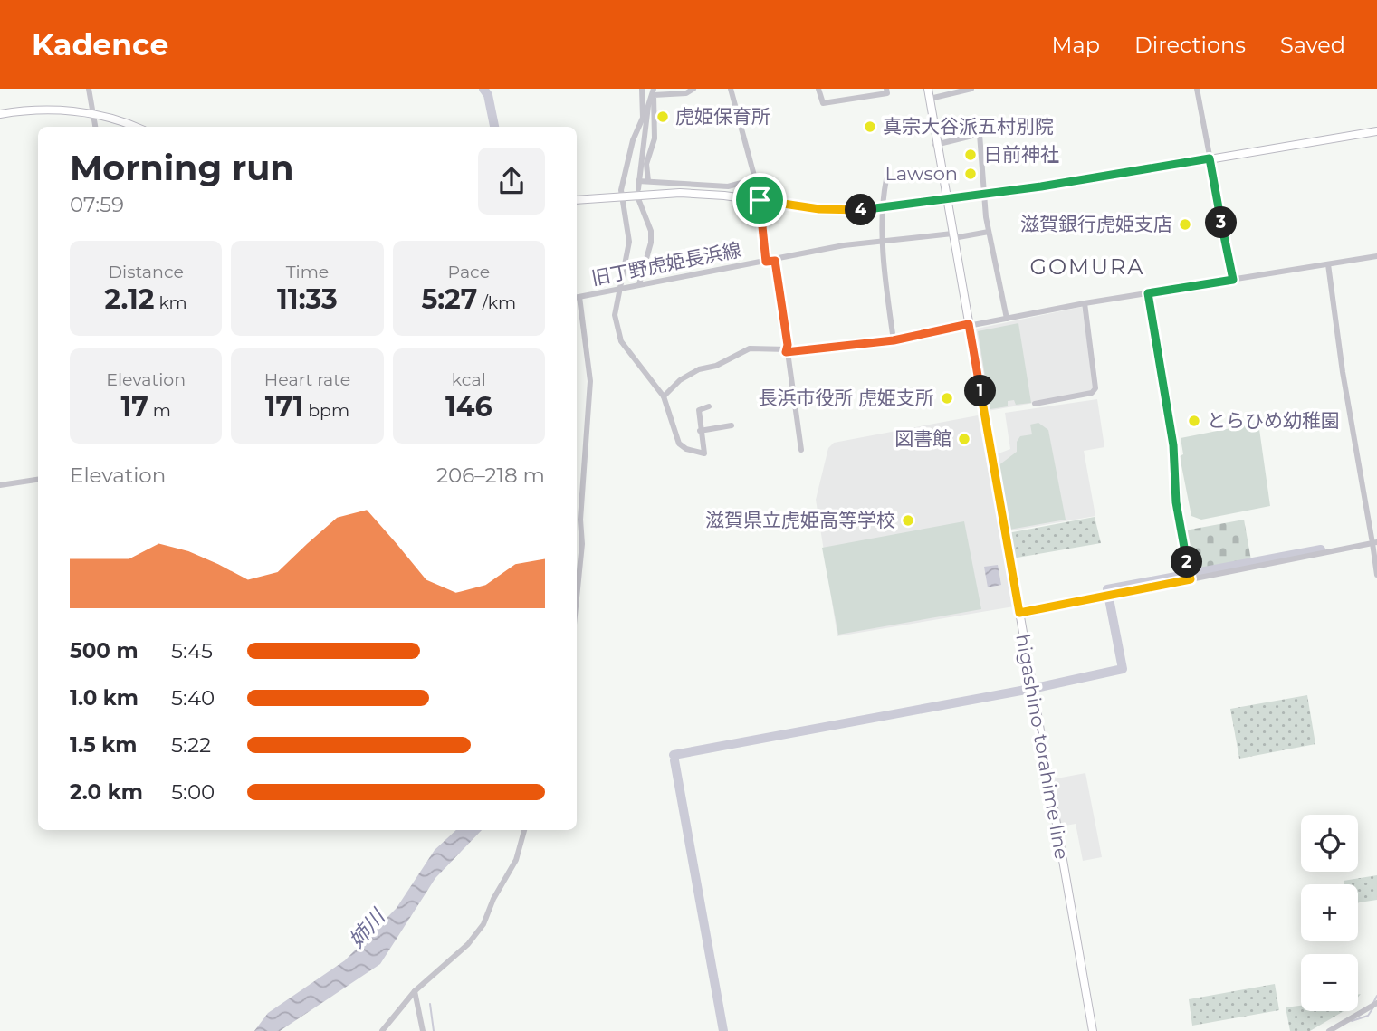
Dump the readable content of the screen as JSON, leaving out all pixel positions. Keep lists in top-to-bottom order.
{
  "streets": {
    "main road": ["higashino-torahime line"],
    "street": ["旧丁野虎姫長浜線"]
  },
  "crossings": [
    ["旧丁野虎姫長浜線", "higashino-torahime line"]
  ],
  "districts": ["GOMURA"],
  "water": ["姉川"],
  "places": [
    "虎姫保育所",
    "真宗大谷派五村別院",
    "日前神社",
    "Lawson",
    "滋賀銀行虎姫支店",
    "長浜市役所 虎姫支所",
    "とらひめ幼稚園",
    "図書館",
    "滋賀県立虎姫高等学校"
  ],
  "page": {
    "header": "Kadence",
    "nav": ["Map", "Directions", "Saved"],
    "heading": ["Morning run", "07:59"],
    "pins": [
      "4",
      "3",
      "1",
      "2"
    ],
    "stats": [
      ["Distance", "2.12 km"],
      ["Time", "11:33"],
      ["Pace", "5:27 /km"],
      ["Elevation", "17 m"],
      ["Heart rate", "171 bpm"],
      ["kcal", "146"]
    ],
    "chart": ["Elevation", "206–218 m"],
    "list": [
      {
        "name": "500 m",
        "note": "5:45"
      },
      {
        "name": "1.0 km",
        "note": "5:40"
      },
      {
        "name": "1.5 km",
        "note": "5:22"
      },
      {
        "name": "2.0 km",
        "note": "5:00"
      }
    ],
    "map_buttons": ["+", "−"]
  }
}
